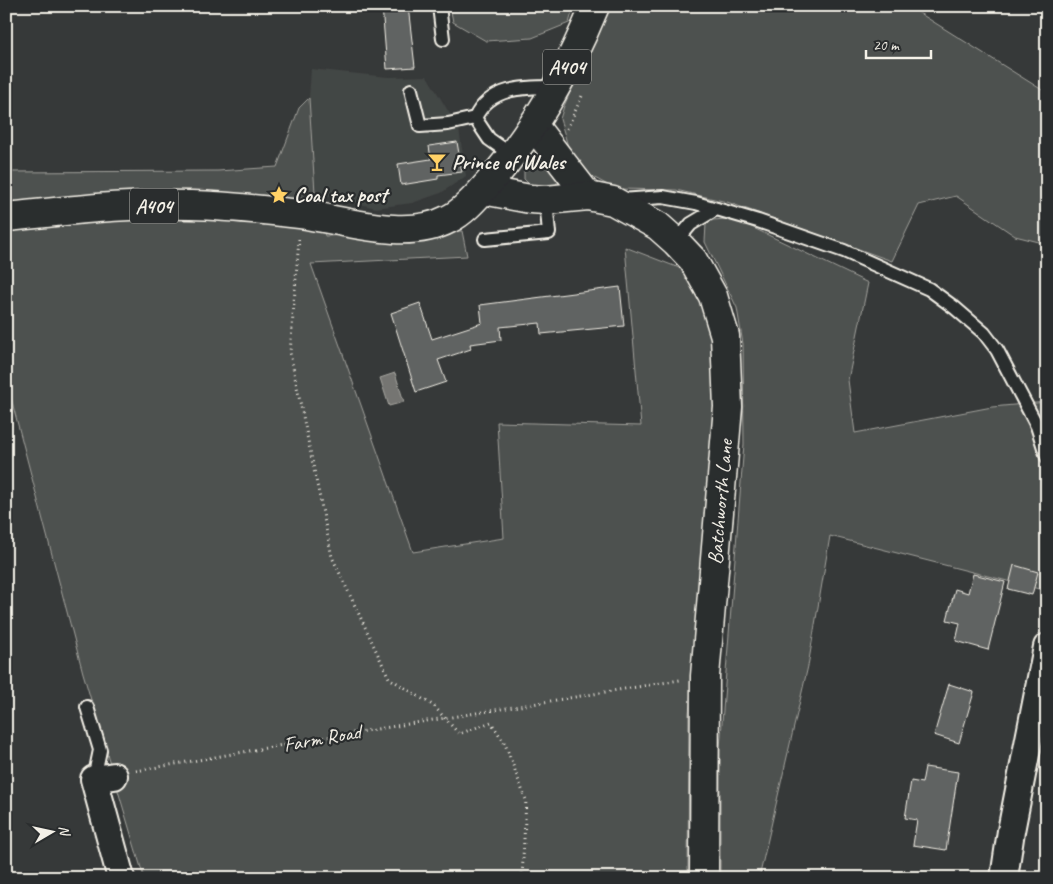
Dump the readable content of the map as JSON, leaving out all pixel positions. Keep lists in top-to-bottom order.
{
  "streets": {
    "street": ["A404", "Batchworth Lane"],
    "path": ["Farm Road"]
  },
  "crossings": [
    ["A404", "Batchworth Lane"]
  ],
  "places": {
    "bar": ["Prince of Wales"],
    "place": ["Coal tax post"]
  },
  "scale_bar": "20 m",
  "north": "right"
}
